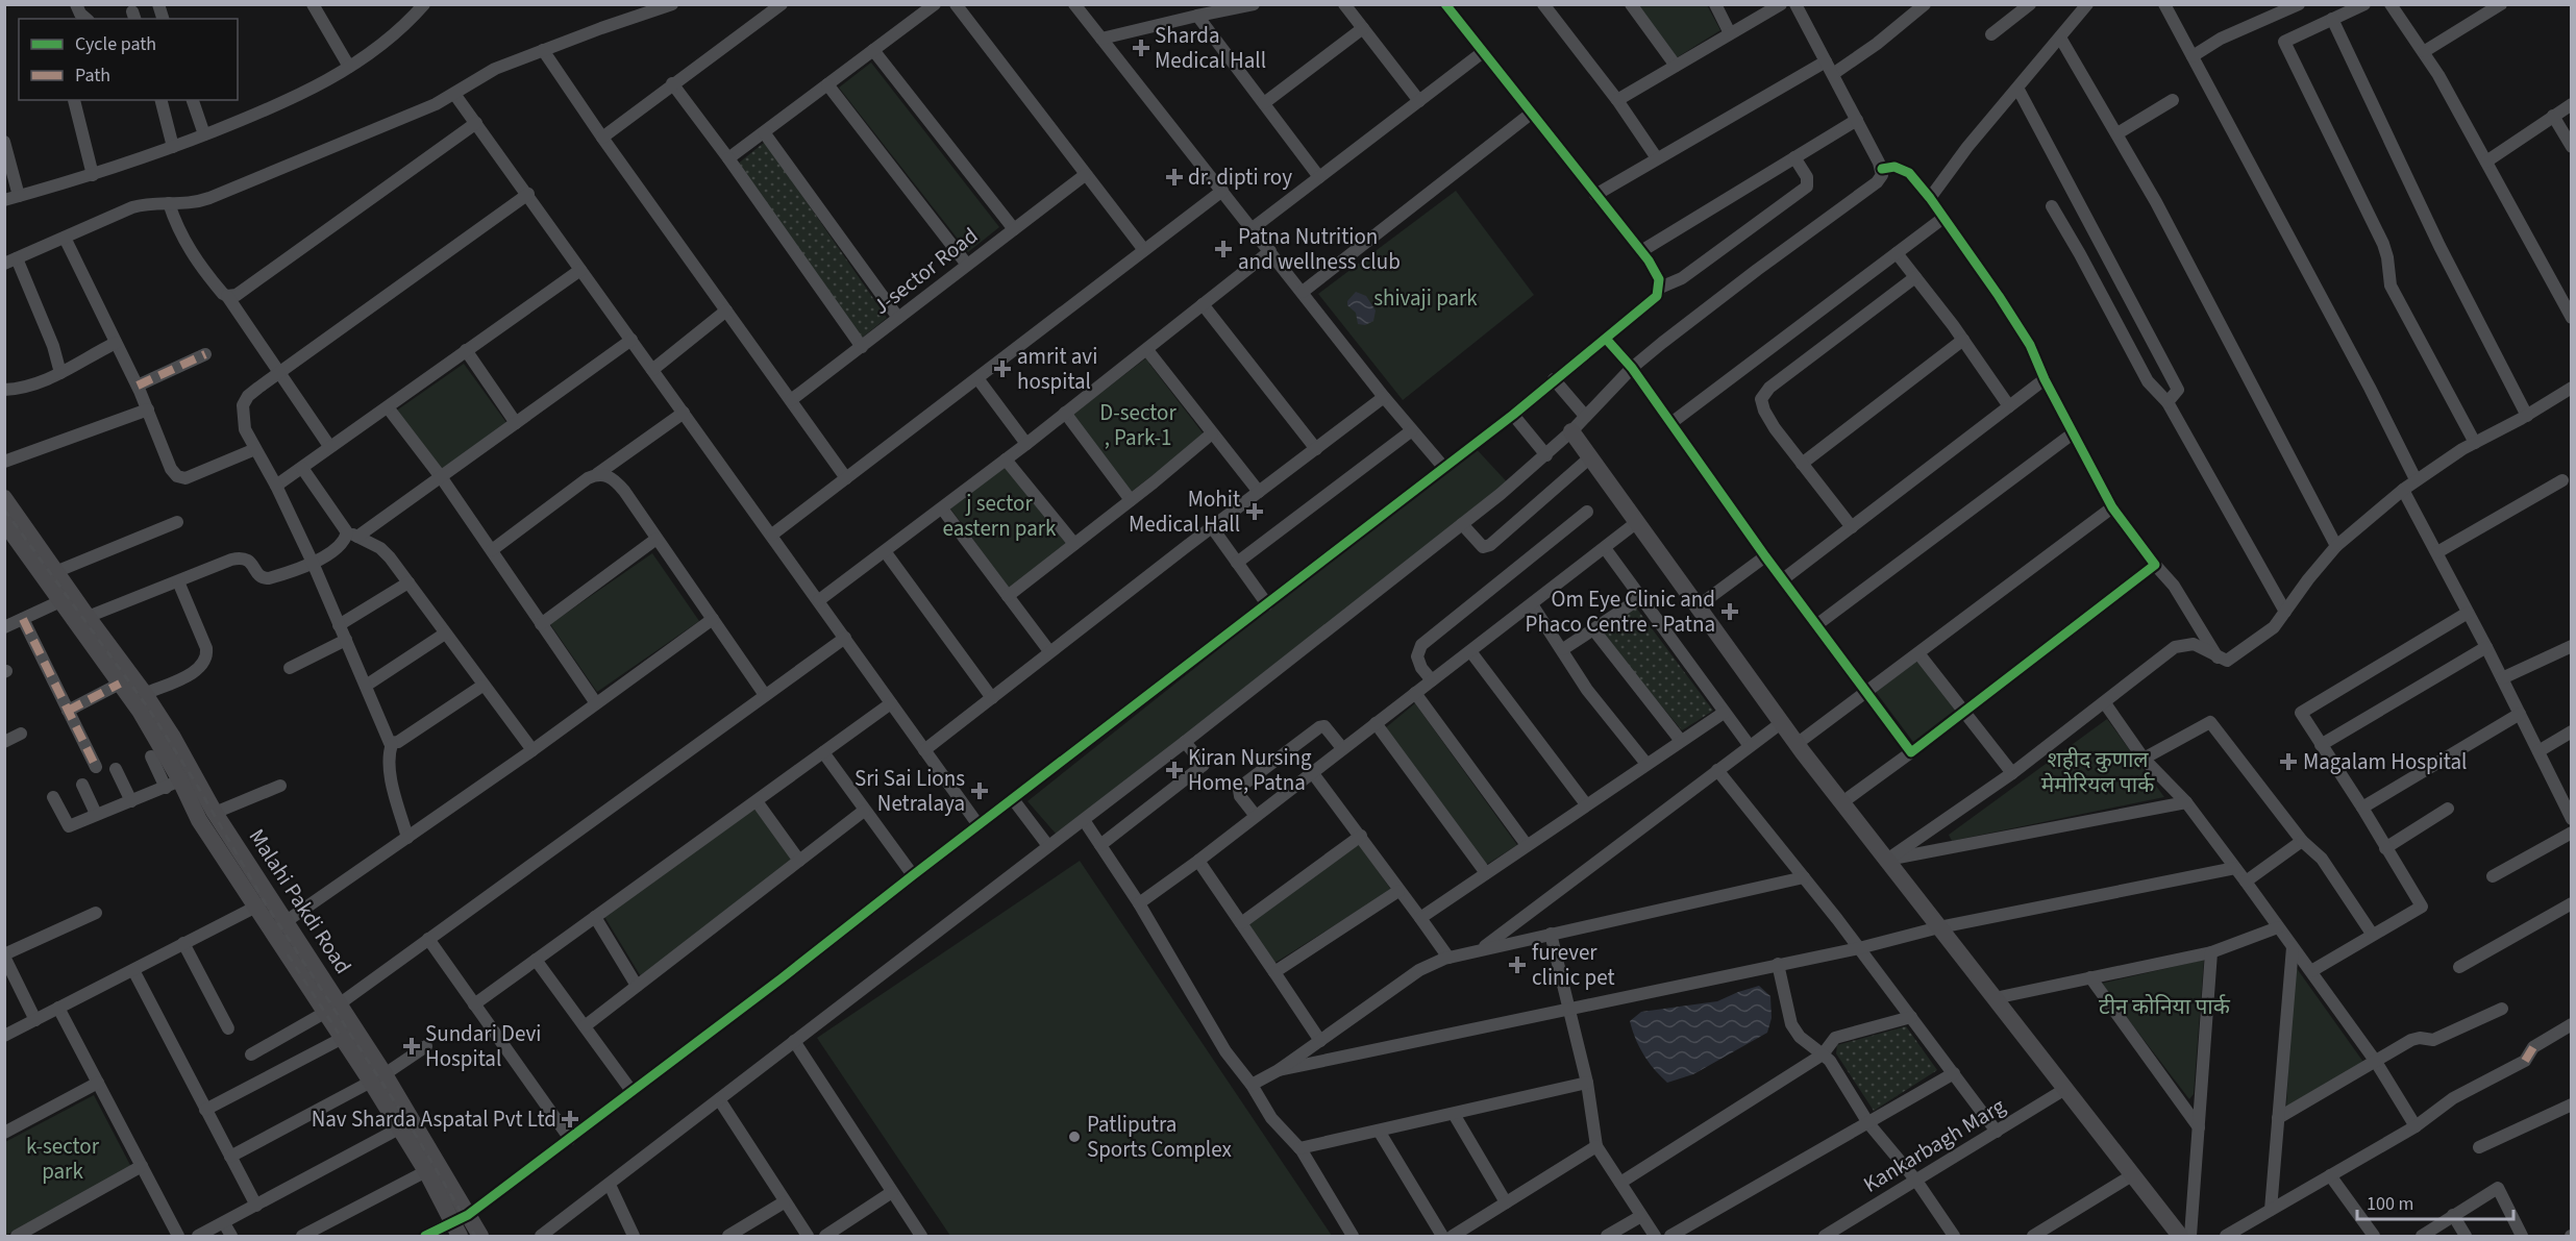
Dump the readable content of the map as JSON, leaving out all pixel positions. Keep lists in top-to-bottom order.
{
  "streets": {
    "main road": ["Malahi Pakdi Road"],
    "street": ["J-sector Road", "Kankarbagh Marg"]
  },
  "parks": [
    "shivaji park",
    "D-sector , Park-1",
    "j sector eastern park",
    "शहीद कुणाल मेमोरियल पार्क",
    "टीन कोनिया पार्क",
    "k-sector park"
  ],
  "places": {
    "health": [
      "Sharda Medical Hall",
      "dr. dipti roy",
      "Patna Nutrition and wellness club",
      "amrit avi hospital",
      "Mohit Medical Hall",
      "Om Eye Clinic and Phaco Centre - Patna",
      "Magalam Hospital",
      "Kiran Nursing Home, Patna",
      "Sri Sai Lions Netralaya",
      "furever clinic pet",
      "Sundari Devi Hospital",
      "Nav Sharda Aspatal Pvt Ltd"
    ],
    "other": ["Patliputra Sports Complex"]
  },
  "legend": ["Cycle path", "Path"],
  "scale_bar": "100 m"
}
